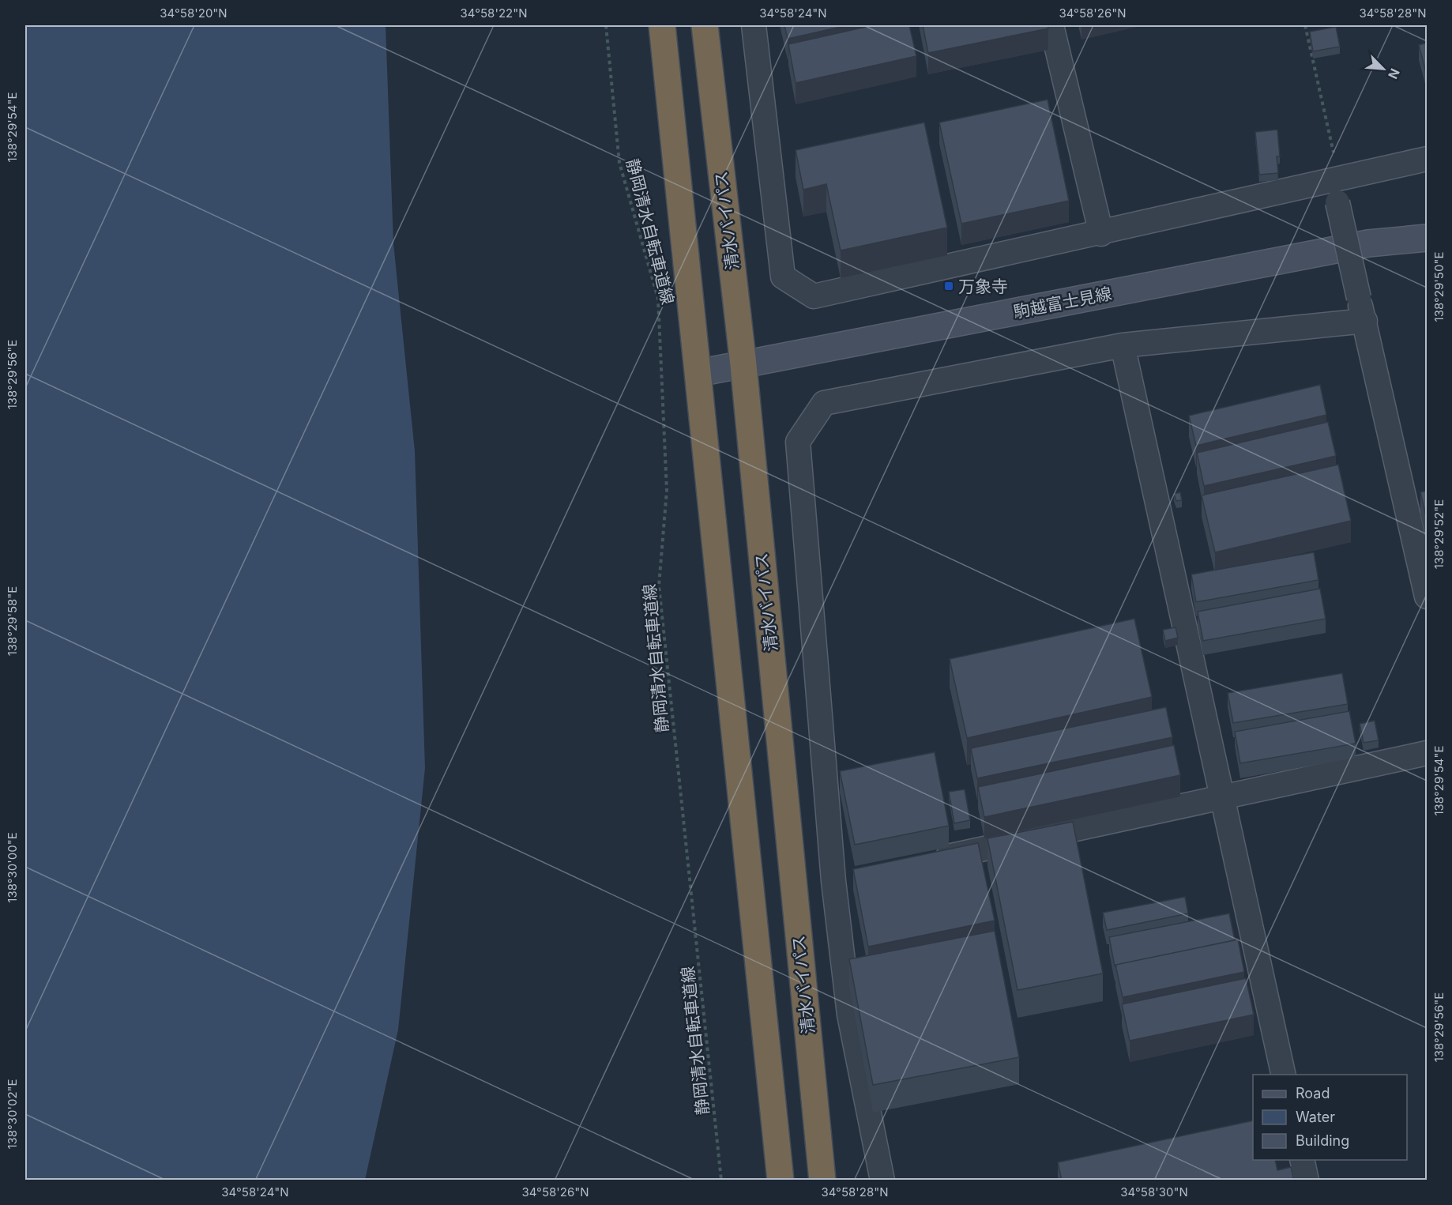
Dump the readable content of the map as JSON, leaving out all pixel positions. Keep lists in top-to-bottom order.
{
  "streets": {
    "highway": ["清水バイパス"],
    "main road": ["駒越富士見線"],
    "path": ["静岡清水自転車道線"]
  },
  "crossings": [
    ["清水バイパス", "駒越富士見線"]
  ],
  "places": {
    "transit": ["万象寺"]
  },
  "legend": ["Road", "Water", "Building"],
  "north": "bottom right",
  "coordinates": [
    "34°58'20\"N",
    "34°58'22\"N",
    "34°58'24\"N",
    "34°58'26\"N",
    "34°58'28\"N",
    "138°29'54\"E",
    "138°29'50\"E",
    "138°29'56\"E",
    "138°29'52\"E",
    "138°29'58\"E",
    "138°30'00\"E",
    "138°30'02\"E",
    "34°58'30\"N"
  ]
}
